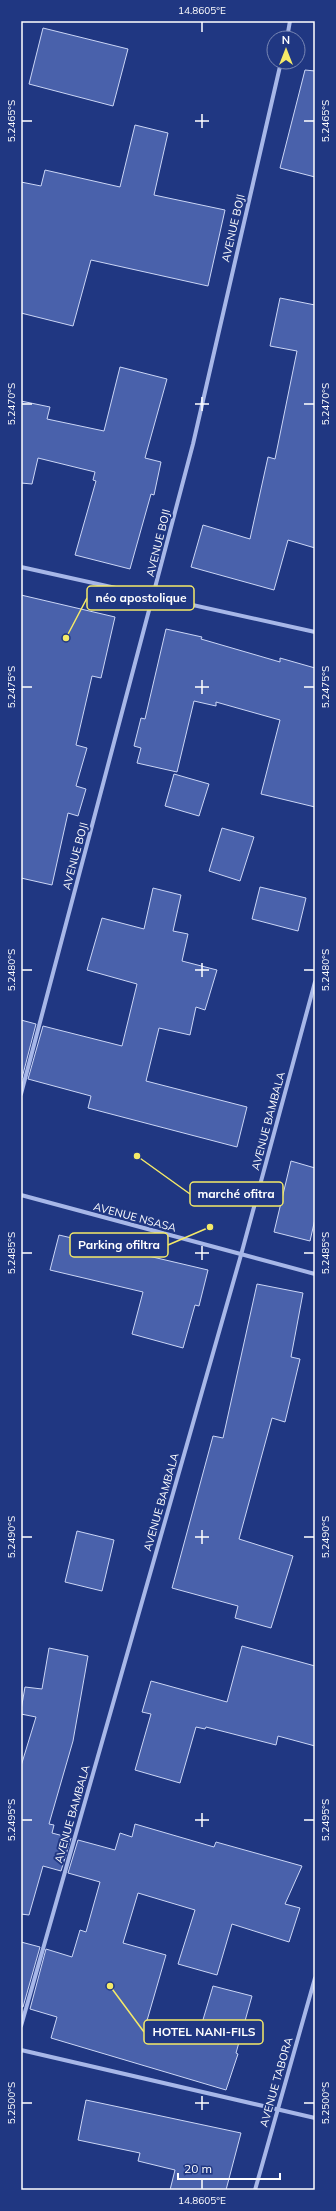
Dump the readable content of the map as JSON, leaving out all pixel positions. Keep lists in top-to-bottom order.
{
  "streets": {
    "street": [
      "AVENUE BOJI",
      "AVENUE BAMBALA",
      "AVENUE NSASA",
      "AVENUE TABORA"
    ]
  },
  "crossings": [
    ["AVENUE BAMBALA", "AVENUE NSASA"]
  ],
  "places": [
    "néo apostolique",
    "marché ofitra",
    "Parking ofiltra",
    "HOTEL NANI-FILS"
  ],
  "scale_bar": "20 m",
  "north": "top",
  "coordinates": [
    "14.8605°E",
    "5.2465°S",
    "5.2470°S",
    "5.2475°S",
    "5.2480°S",
    "5.2485°S",
    "5.2490°S",
    "5.2495°S",
    "5.2500°S"
  ]
}
